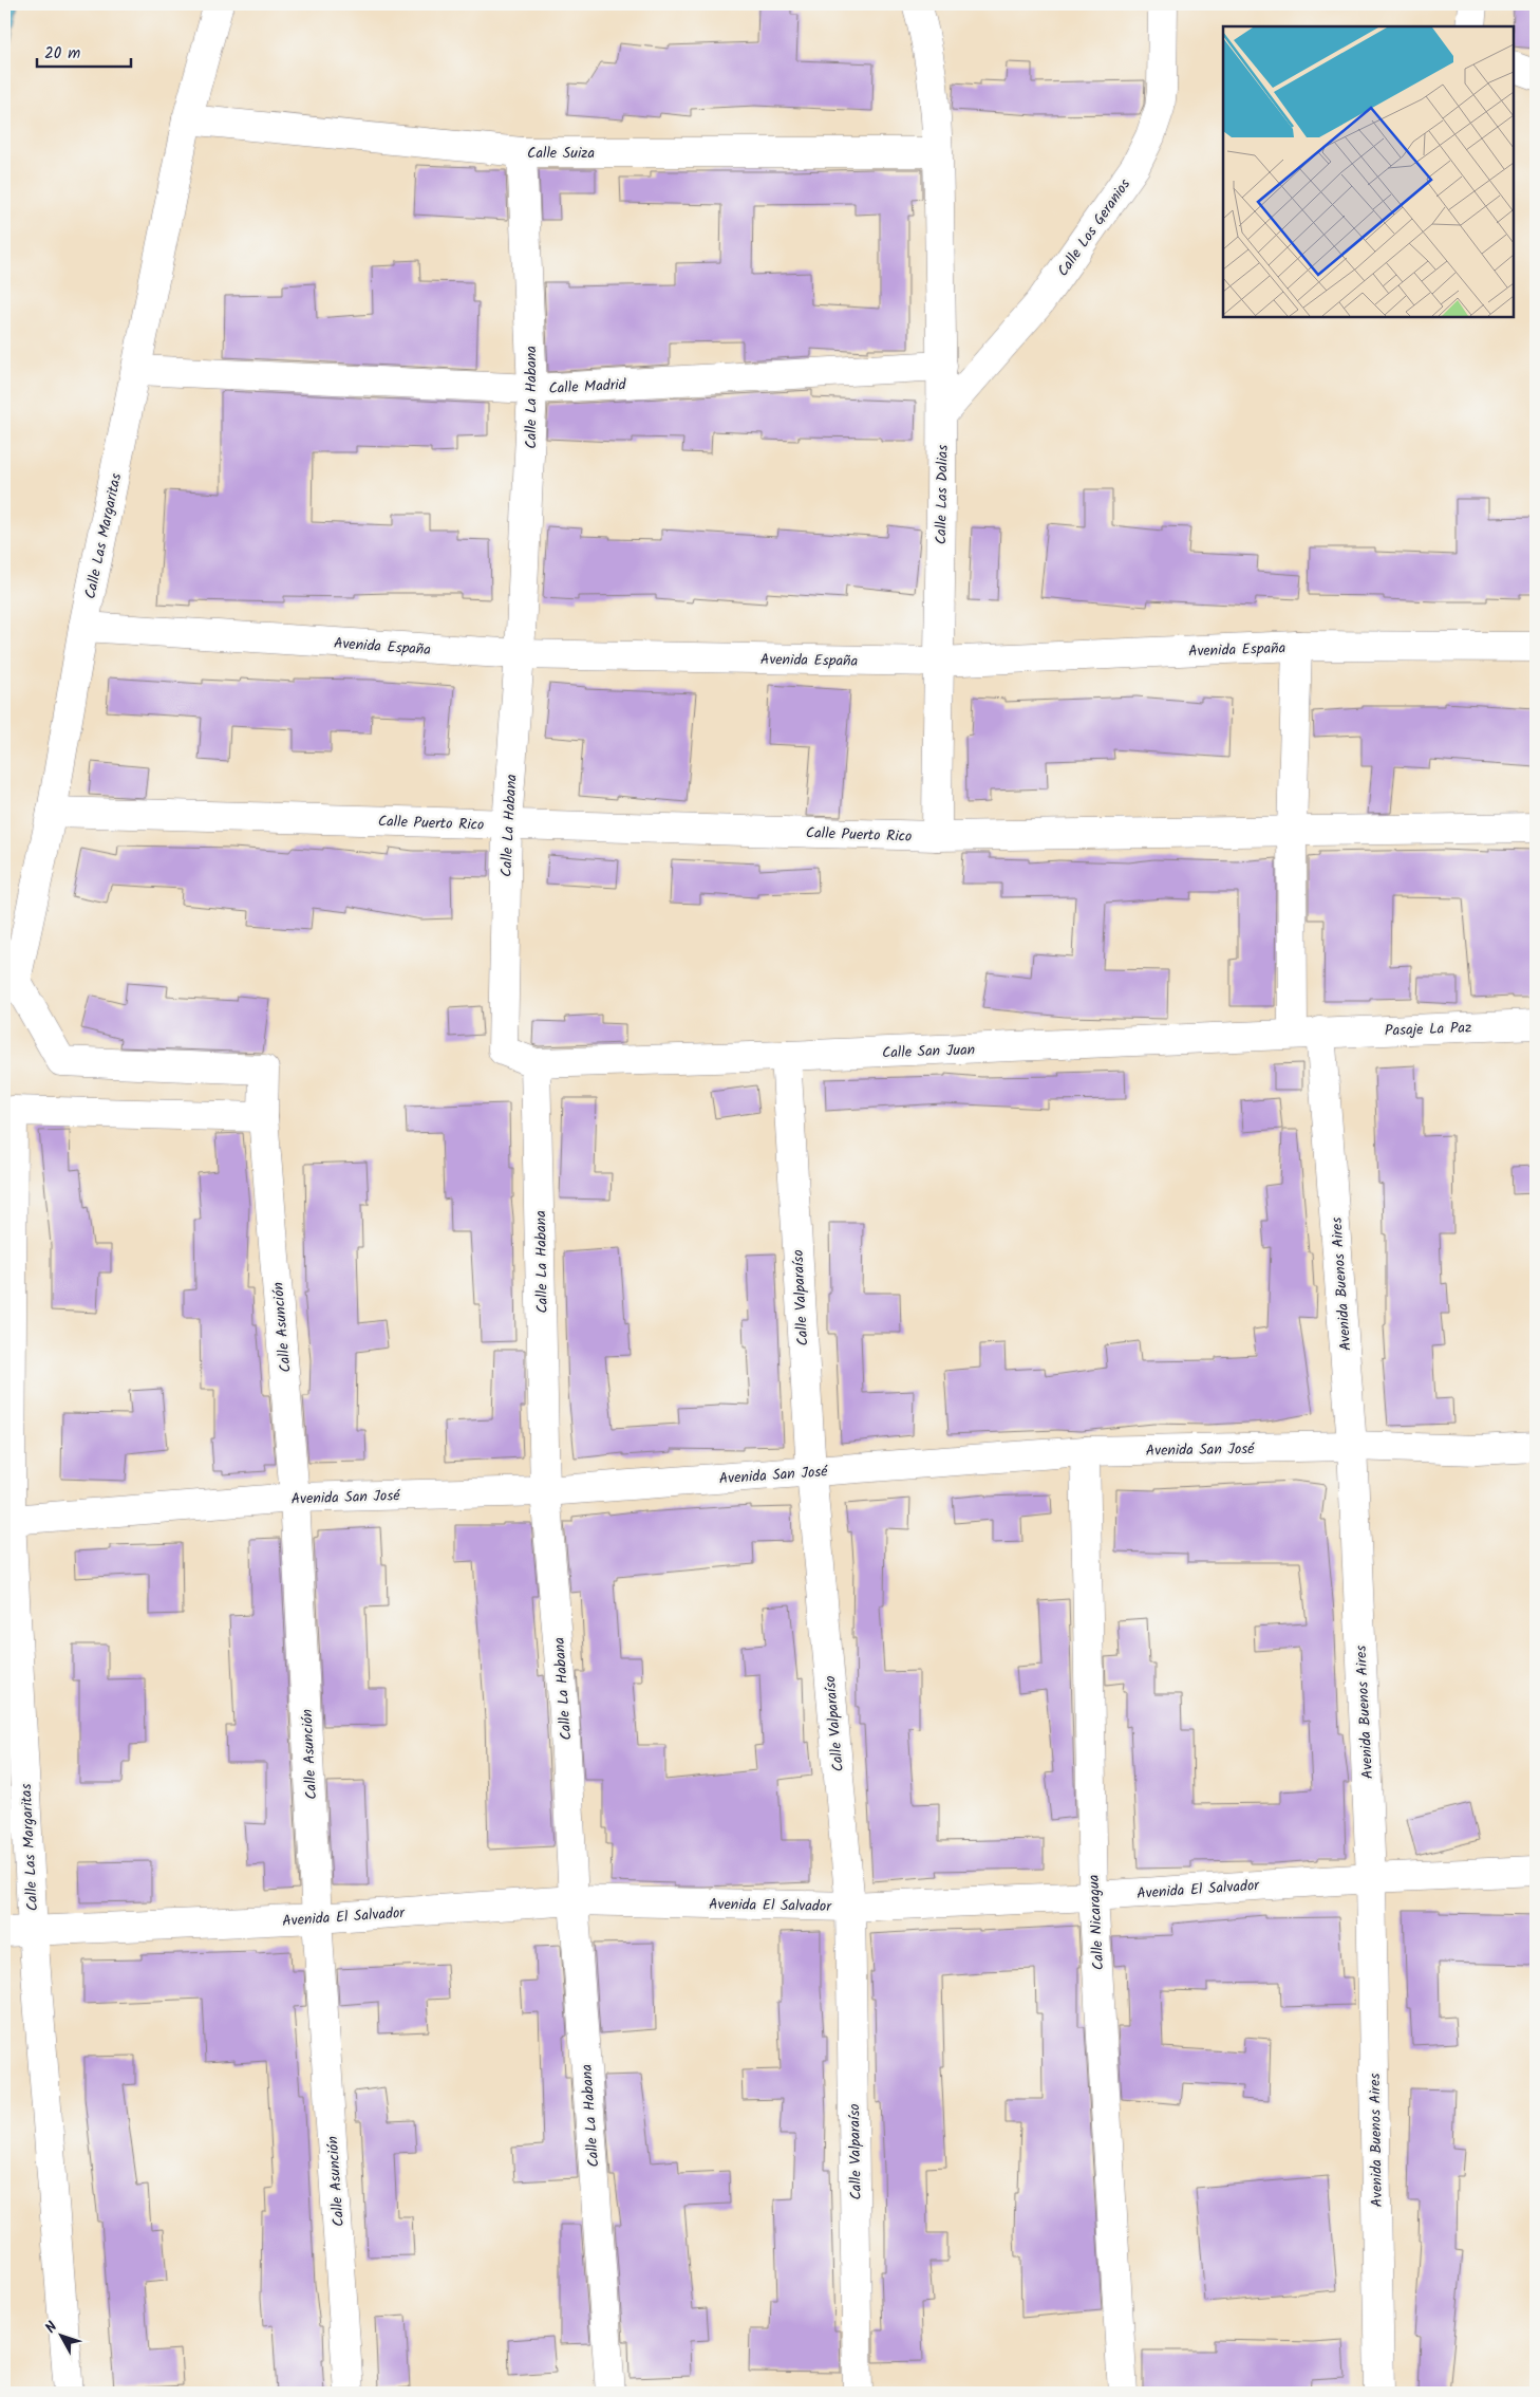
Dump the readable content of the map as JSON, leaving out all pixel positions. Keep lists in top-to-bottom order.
{
  "streets": {
    "street": [
      "Calle Suiza",
      "Calle Los Geranios",
      "Calle Madrid",
      "Calle La Habana",
      "Calle Las Dalias",
      "Calle Las Margaritas",
      "Avenida España",
      "Calle Puerto Rico",
      "Pasaje La Paz",
      "Calle San Juan",
      "Avenida Buenos Aires",
      "Calle Valparaíso",
      "Calle Asunción",
      "Avenida San José",
      "Avenida El Salvador",
      "Calle Nicaragua"
    ]
  },
  "crossings": [
    ["Calle Suiza", "Calle La Habana"],
    ["Calle Suiza", "Calle Las Dalias"],
    ["Calle Suiza", "Calle Las Margaritas"],
    ["Calle Los Geranios", "Calle Las Dalias"],
    ["Calle Madrid", "Calle La Habana"],
    ["Calle Madrid", "Calle Las Dalias"],
    ["Calle Madrid", "Calle Las Margaritas"],
    ["Calle La Habana", "Avenida España"],
    ["Calle La Habana", "Calle Puerto Rico"],
    ["Calle La Habana", "Calle San Juan"],
    ["Calle La Habana", "Avenida San José"],
    ["Calle La Habana", "Avenida El Salvador"],
    ["Calle Las Dalias", "Avenida España"],
    ["Calle Las Dalias", "Calle Puerto Rico"],
    ["Calle Las Margaritas", "Avenida España"],
    ["Calle Las Margaritas", "Calle Puerto Rico"],
    ["Calle Las Margaritas", "Calle Asunción"],
    ["Calle Las Margaritas", "Avenida San José"],
    ["Calle Las Margaritas", "Avenida El Salvador"],
    ["Avenida España", "Avenida Buenos Aires"],
    ["Calle Puerto Rico", "Avenida Buenos Aires"],
    ["Pasaje La Paz", "Calle San Juan"],
    ["Pasaje La Paz", "Avenida Buenos Aires"],
    ["Calle San Juan", "Avenida Buenos Aires"],
    ["Calle San Juan", "Calle Valparaíso"],
    ["Avenida Buenos Aires", "Avenida San José"],
    ["Avenida Buenos Aires", "Avenida El Salvador"],
    ["Calle Valparaíso", "Avenida San José"],
    ["Calle Valparaíso", "Avenida El Salvador"],
    ["Calle Asunción", "Avenida San José"],
    ["Calle Asunción", "Avenida El Salvador"],
    ["Avenida San José", "Calle Nicaragua"],
    ["Avenida El Salvador", "Calle Nicaragua"]
  ],
  "scale_bar": "20 m",
  "north": "top left"
}
